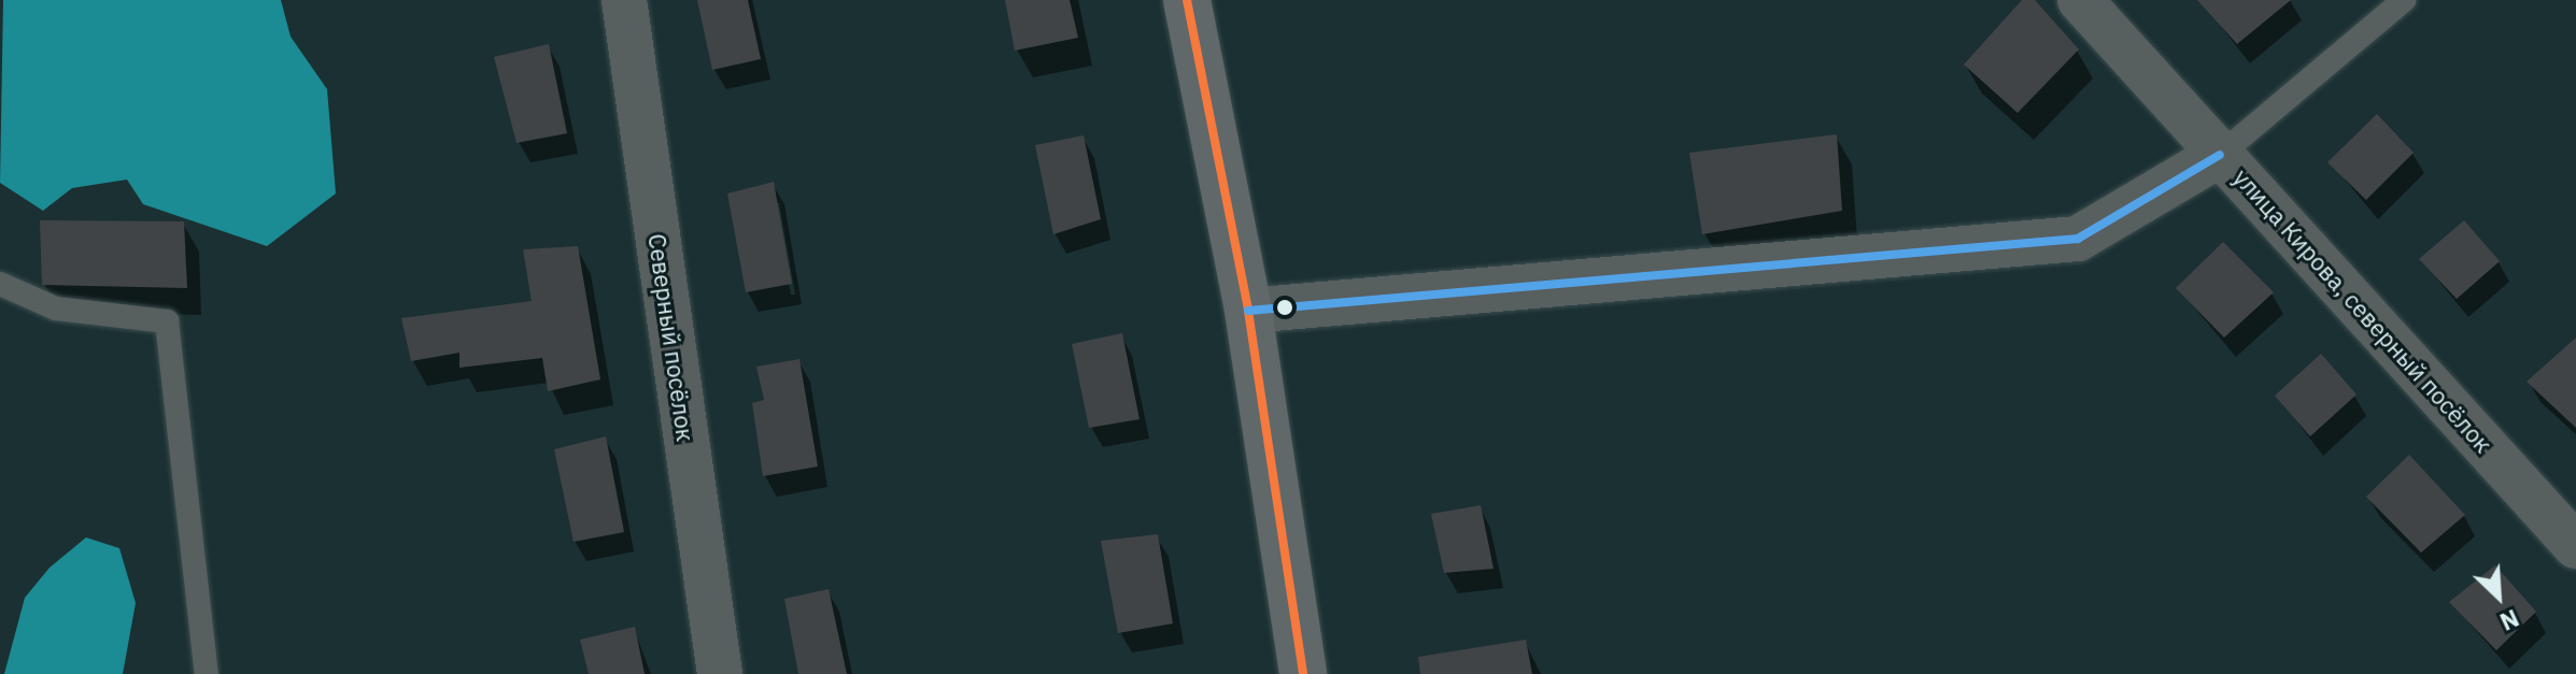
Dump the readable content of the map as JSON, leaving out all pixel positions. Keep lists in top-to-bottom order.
{
  "streets": {
    "street": ["улица Кирова, северный посёлок", "Северный посёлок"]
  },
  "north": "bottom right"
}
